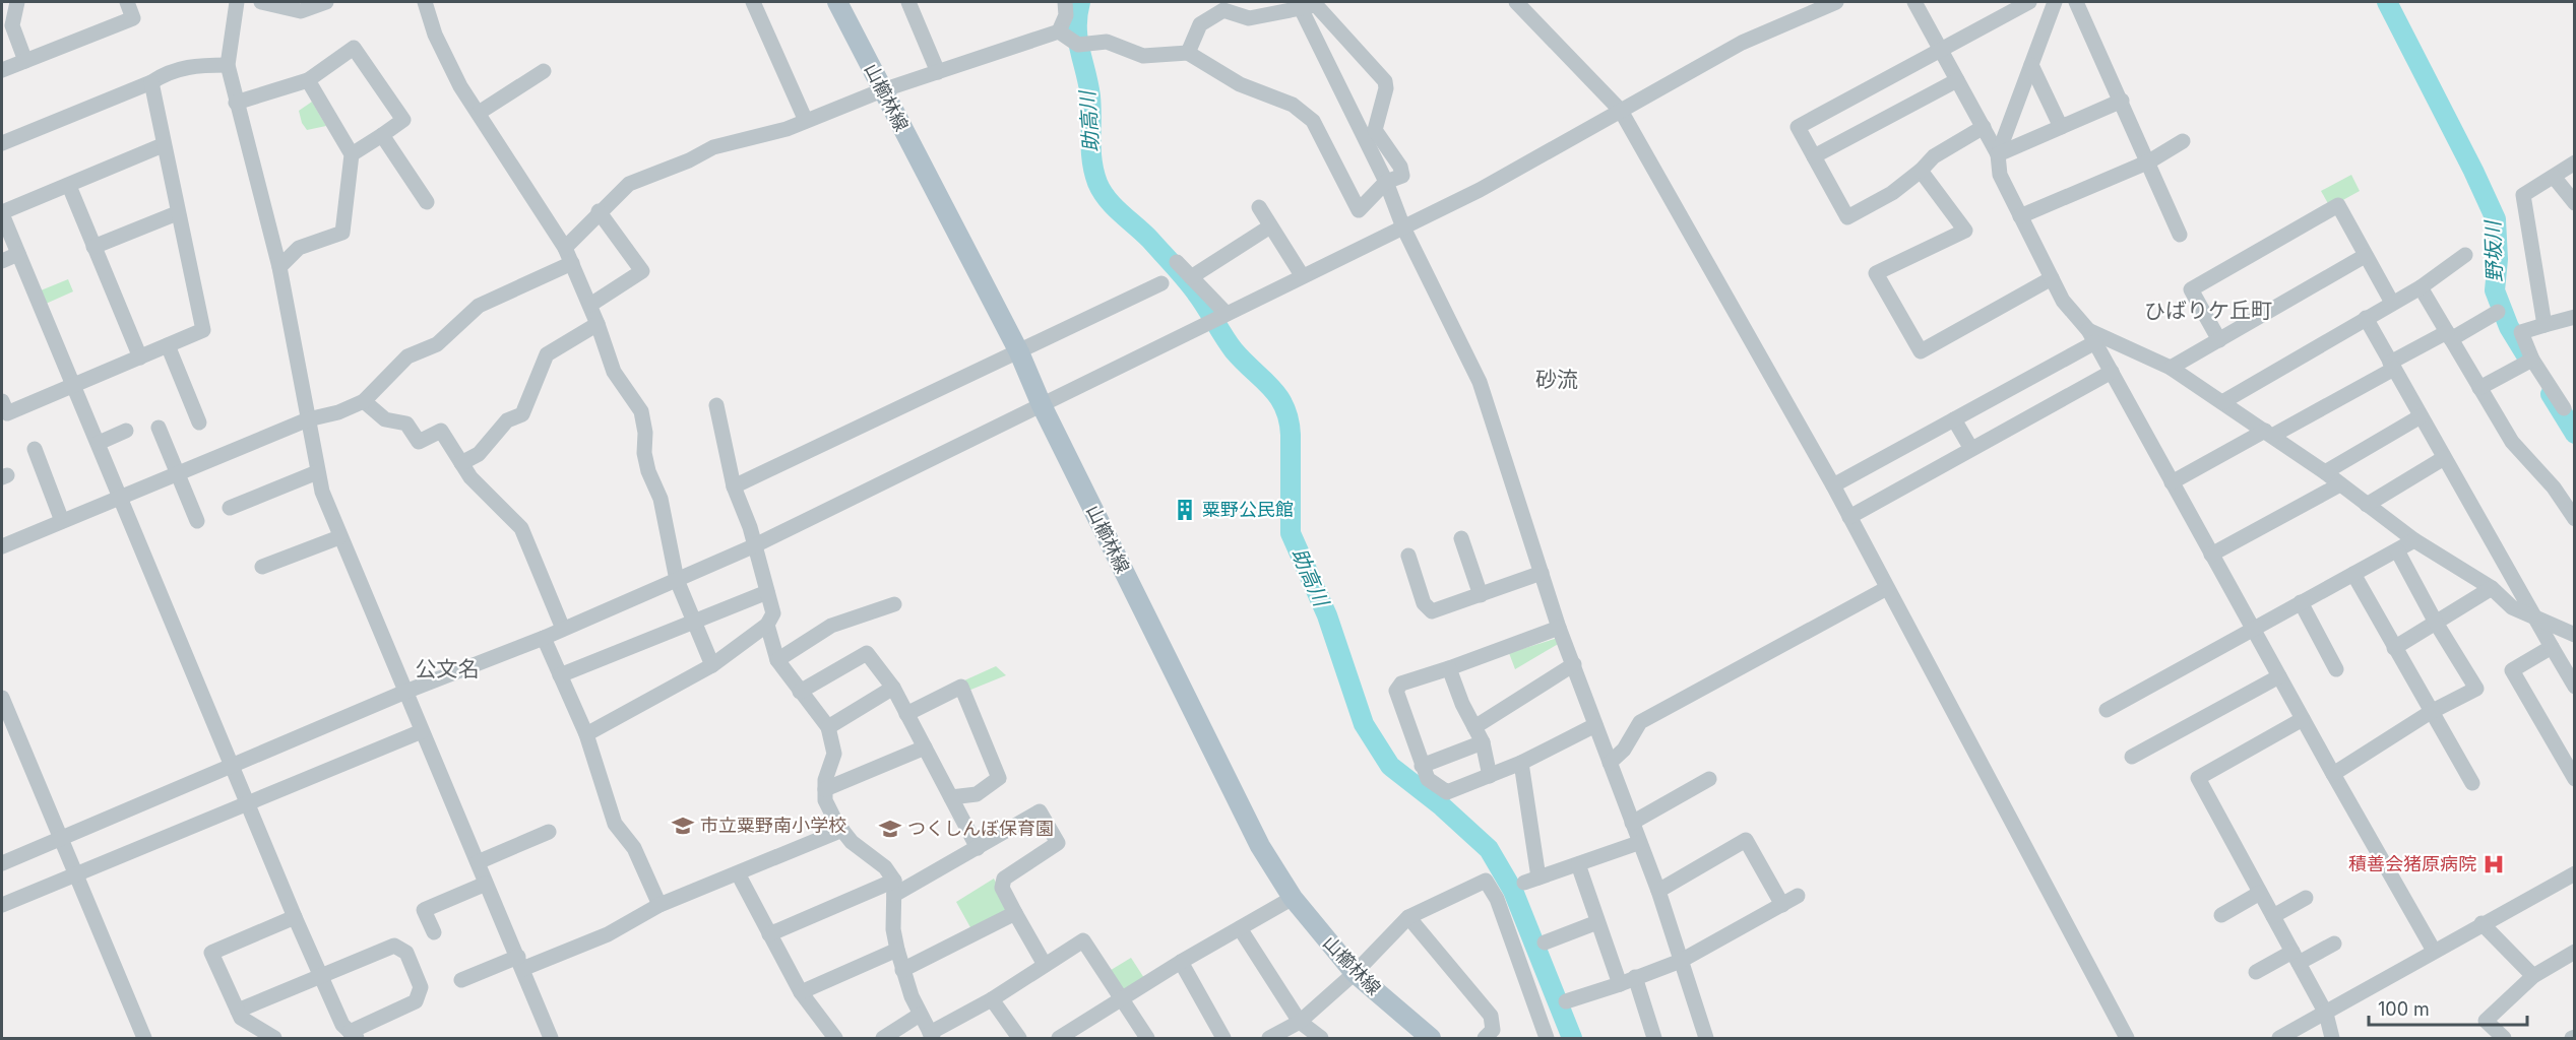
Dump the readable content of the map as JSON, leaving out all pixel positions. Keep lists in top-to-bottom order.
{
  "streets": {
    "main road": ["山櫛林線"]
  },
  "districts": ["ひばりケ丘町", "砂流", "公文名"],
  "water": ["助高川", "野坂川"],
  "places": {
    "building": ["粟野公民館"],
    "school or university": ["市立粟野南小学校", "つくしんぼ保育園"],
    "hospital": ["積善会猪原病院"]
  },
  "scale_bar": "100 m"
}
